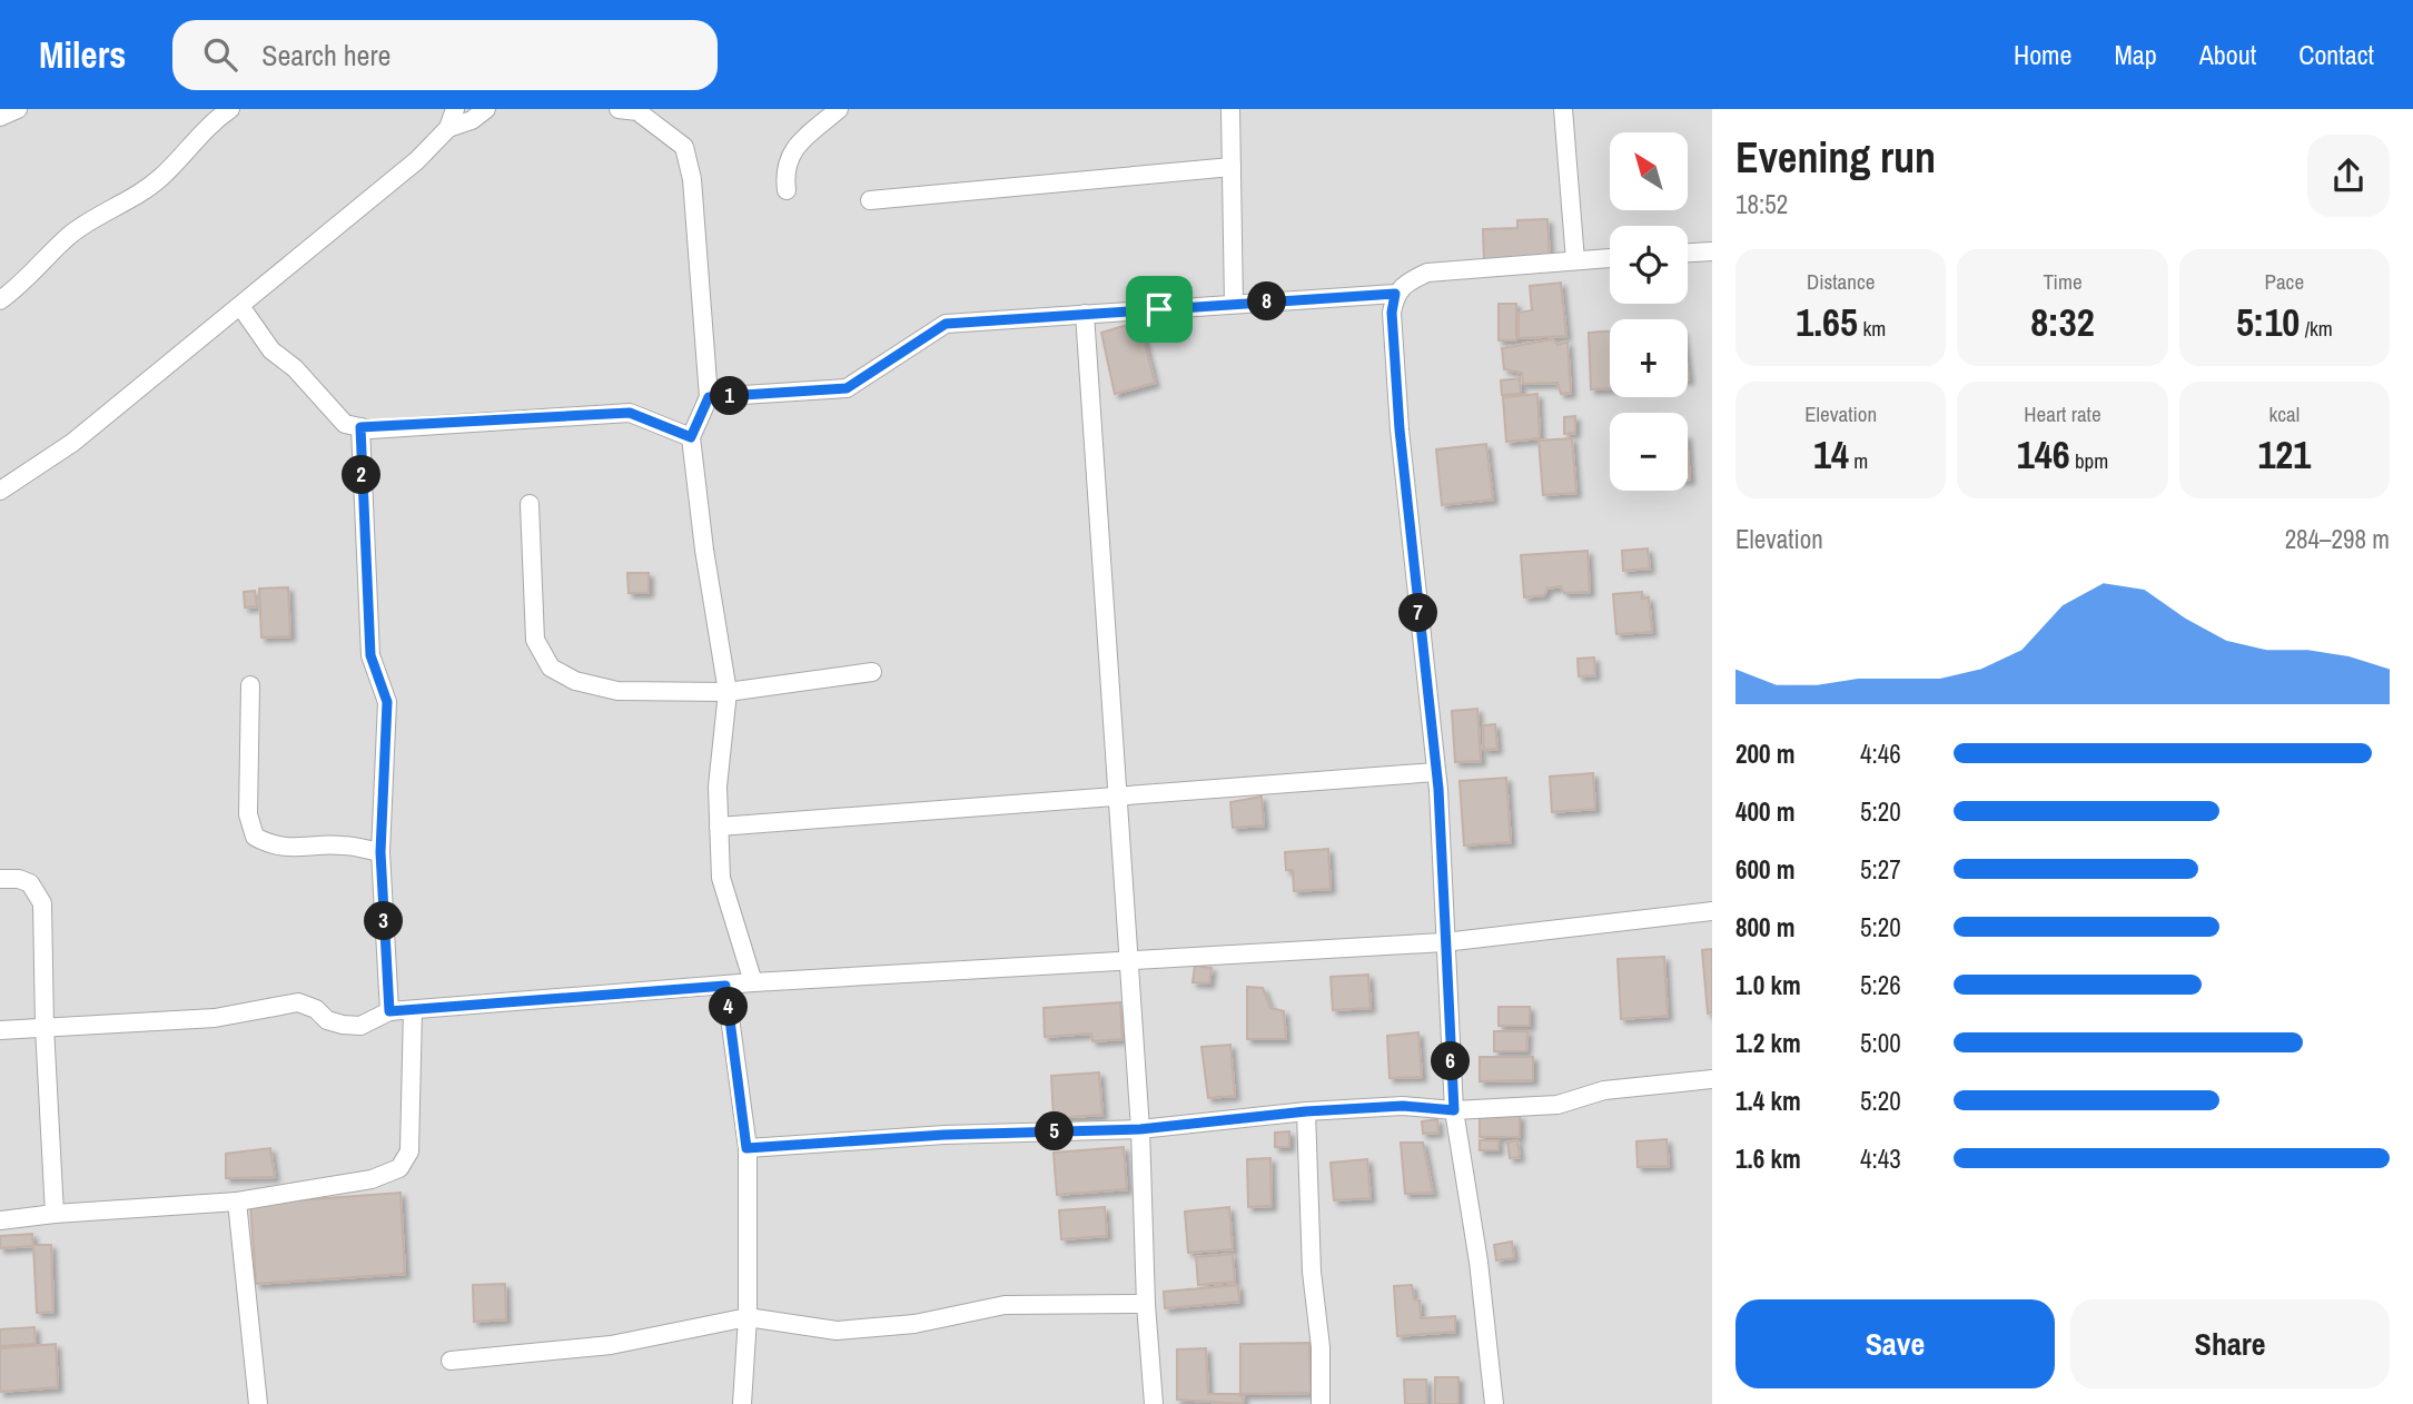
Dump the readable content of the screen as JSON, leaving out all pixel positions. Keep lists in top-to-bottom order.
{
  "north": "top left",
  "page": {
    "header": "Milers",
    "search": "Search here",
    "nav": [
      "Home",
      "Map",
      "About",
      "Contact"
    ],
    "heading": ["Evening run", "18:52"],
    "map_buttons": ["+", "−"],
    "stats": [
      ["Distance", "1.65 km"],
      ["Time", "8:32"],
      ["Pace", "5:10 /km"],
      ["Elevation", "14 m"],
      ["Heart rate", "146 bpm"],
      ["kcal", "121"]
    ],
    "pins": [
      "8",
      "1",
      "2",
      "7",
      "3",
      "4",
      "6",
      "5"
    ],
    "chart": ["Elevation", "284–298 m"],
    "list": [
      {
        "name": "200 m",
        "note": "4:46"
      },
      {
        "name": "400 m",
        "note": "5:20"
      },
      {
        "name": "600 m",
        "note": "5:27"
      },
      {
        "name": "800 m",
        "note": "5:20"
      },
      {
        "name": "1.0 km",
        "note": "5:26"
      },
      {
        "name": "1.2 km",
        "note": "5:00"
      },
      {
        "name": "1.4 km",
        "note": "5:20"
      },
      {
        "name": "1.6 km",
        "note": "4:43"
      }
    ],
    "buttons": ["Save", "Share"]
  }
}
